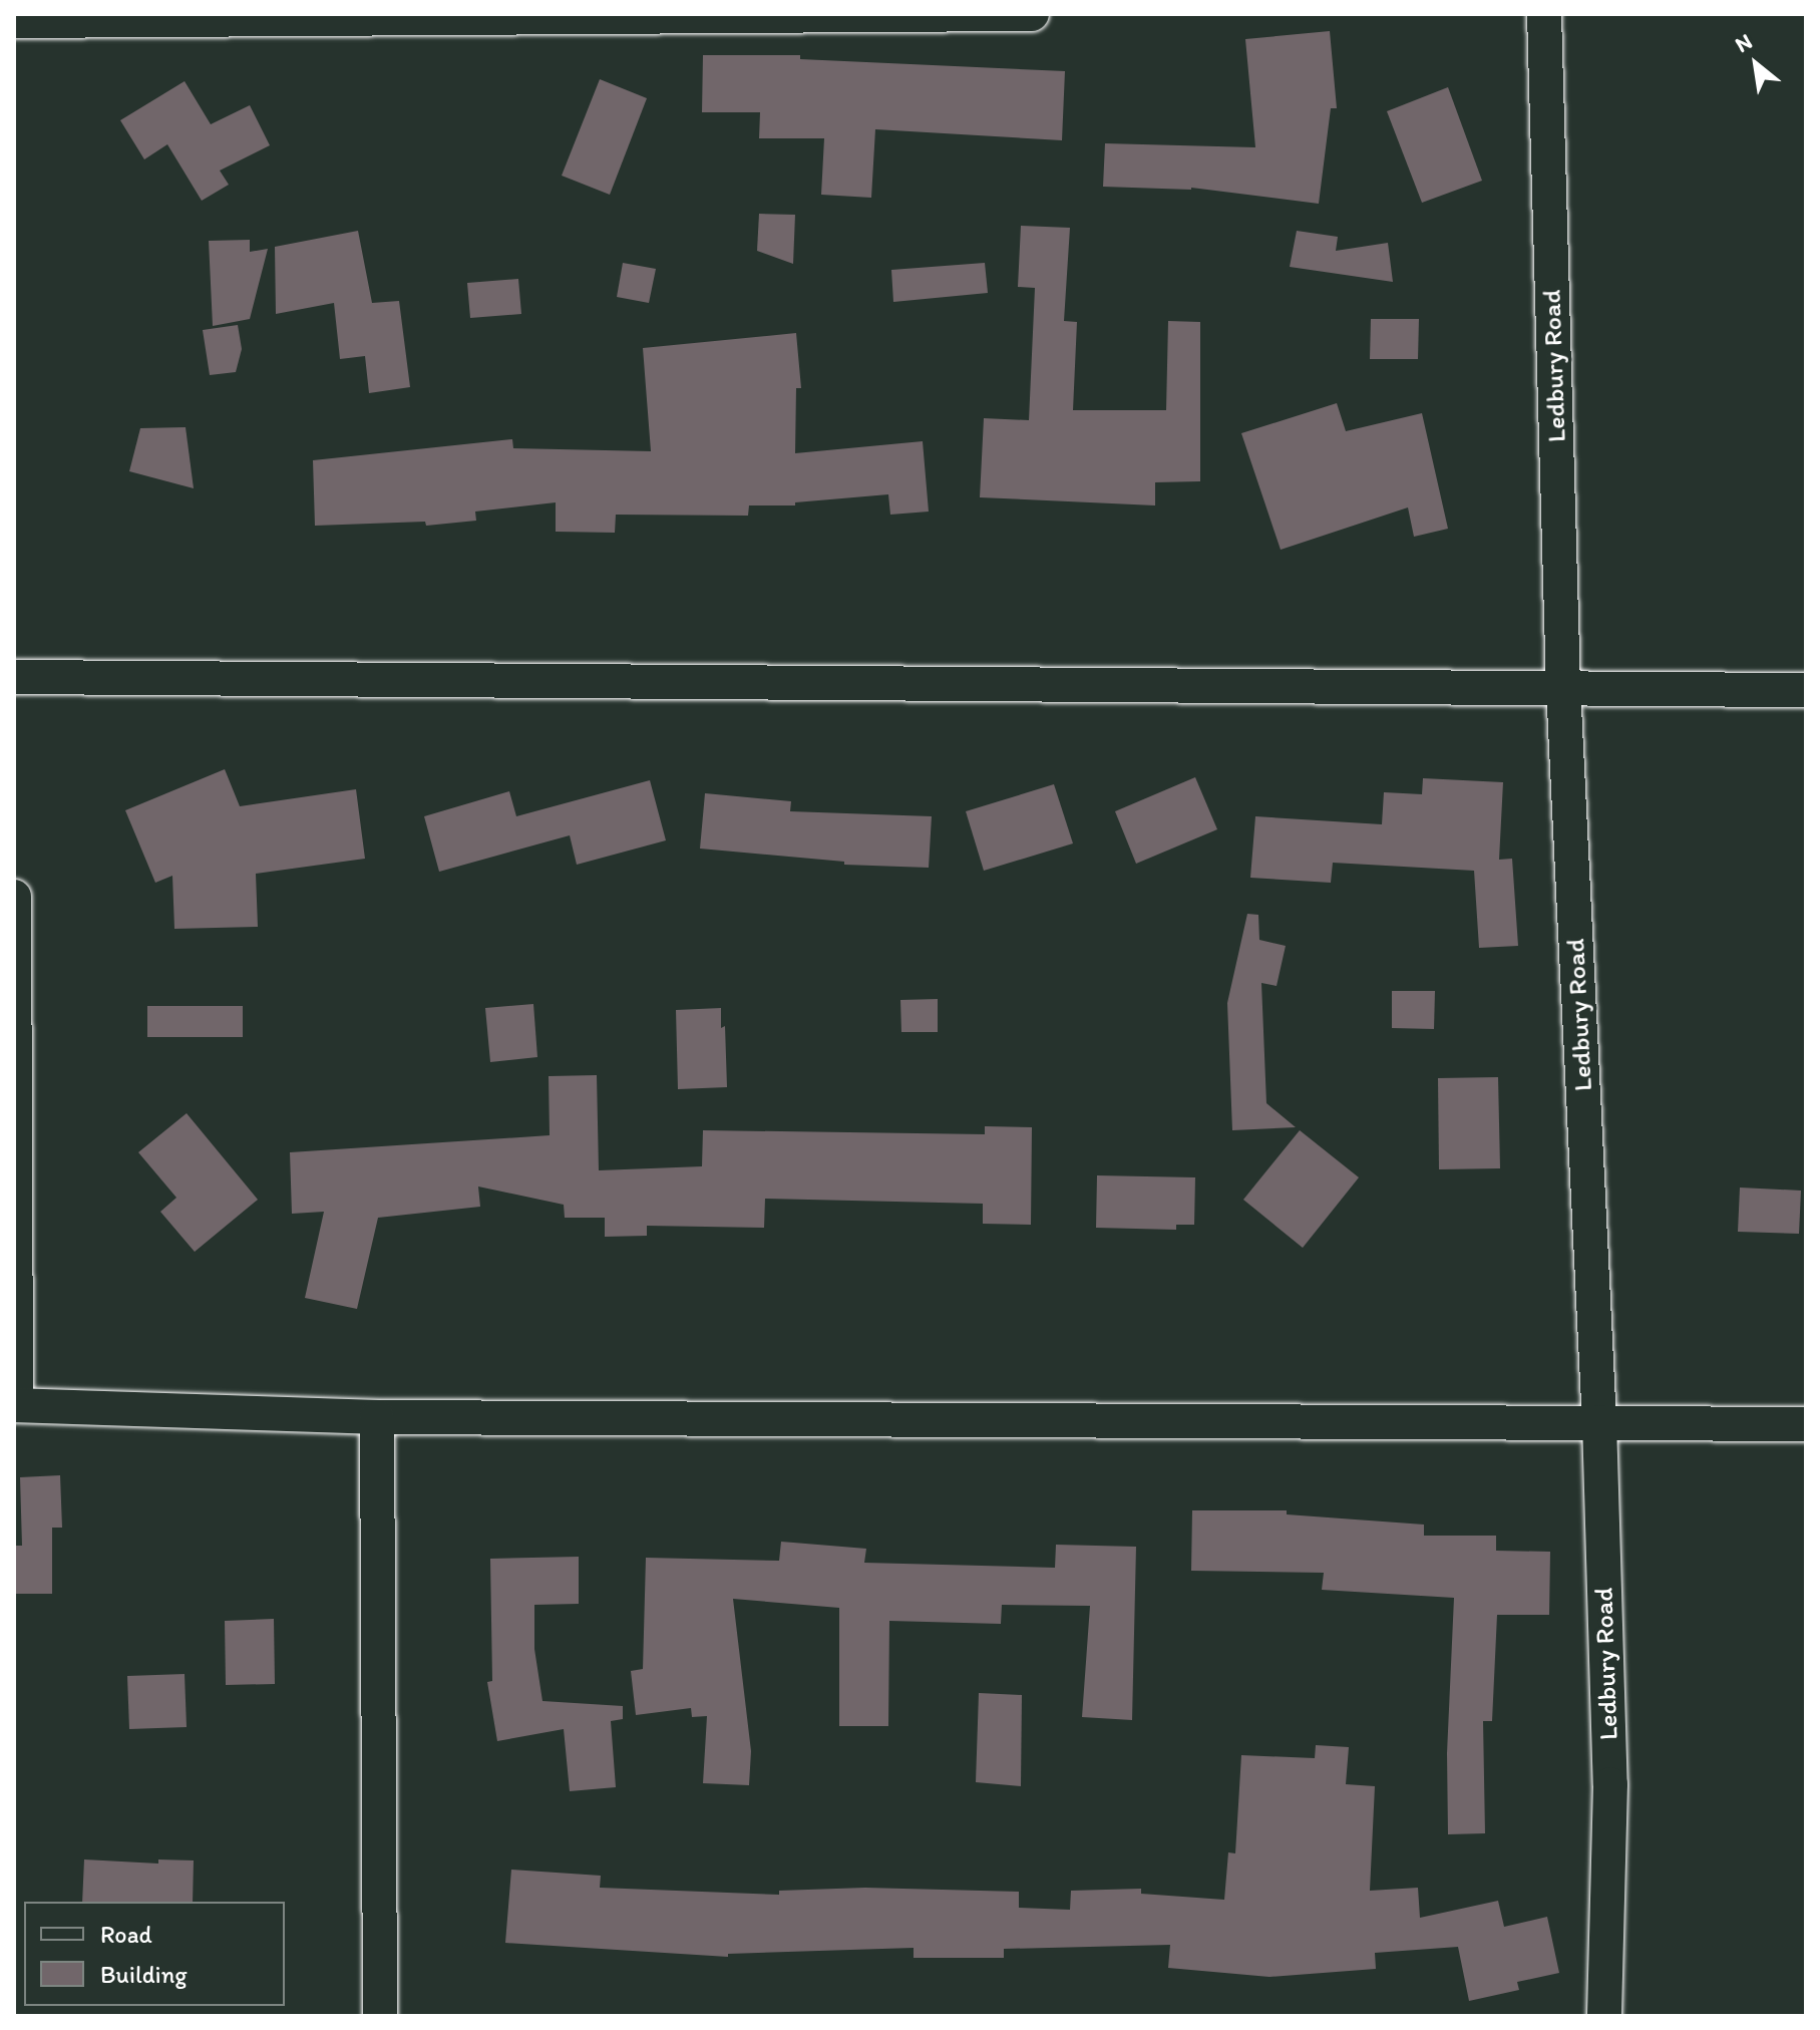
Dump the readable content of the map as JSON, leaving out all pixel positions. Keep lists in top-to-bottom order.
{
  "streets": {
    "street": ["Ledbury Road"]
  },
  "legend": ["Road", "Building"],
  "north": "top left"
}
